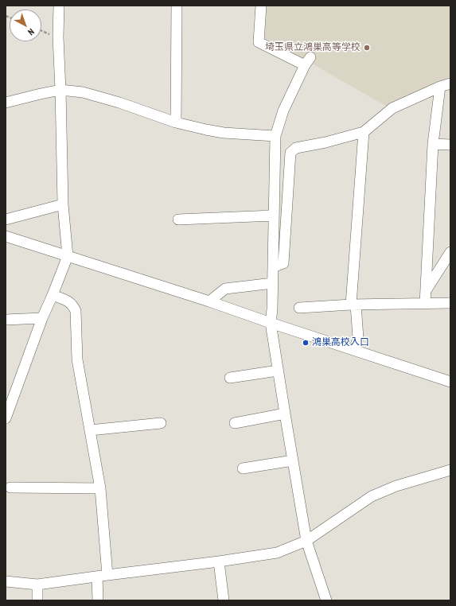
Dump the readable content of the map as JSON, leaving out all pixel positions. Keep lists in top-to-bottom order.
{
  "places": ["埼玉県立鴻巣高等学校", "鴻巣高校入口"],
  "north": "bottom right"
}
